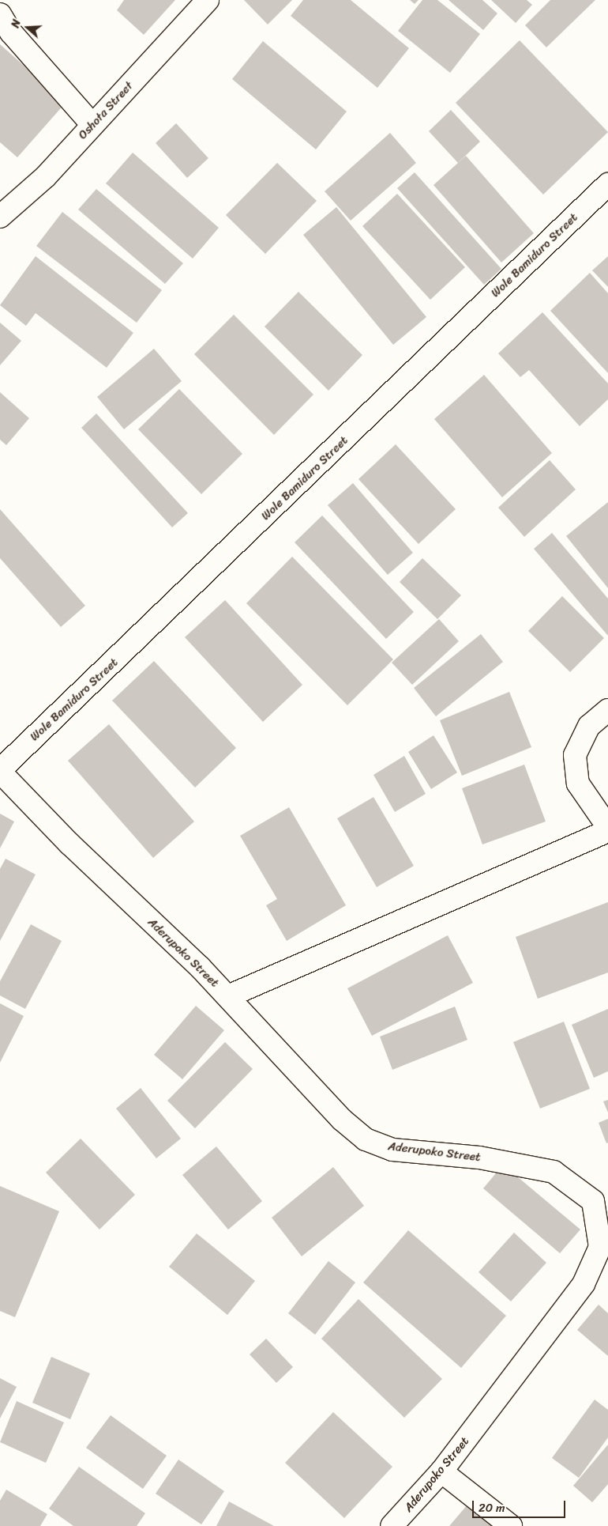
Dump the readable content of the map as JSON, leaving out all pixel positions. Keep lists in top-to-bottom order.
{
  "streets": {
    "street": ["Oshota Street", "Wole Bamiduro Street", "Aderupoko Street"]
  },
  "crossings": [
    ["Wole Bamiduro Street", "Aderupoko Street"]
  ],
  "scale_bar": "20 m",
  "north": "left"
}
